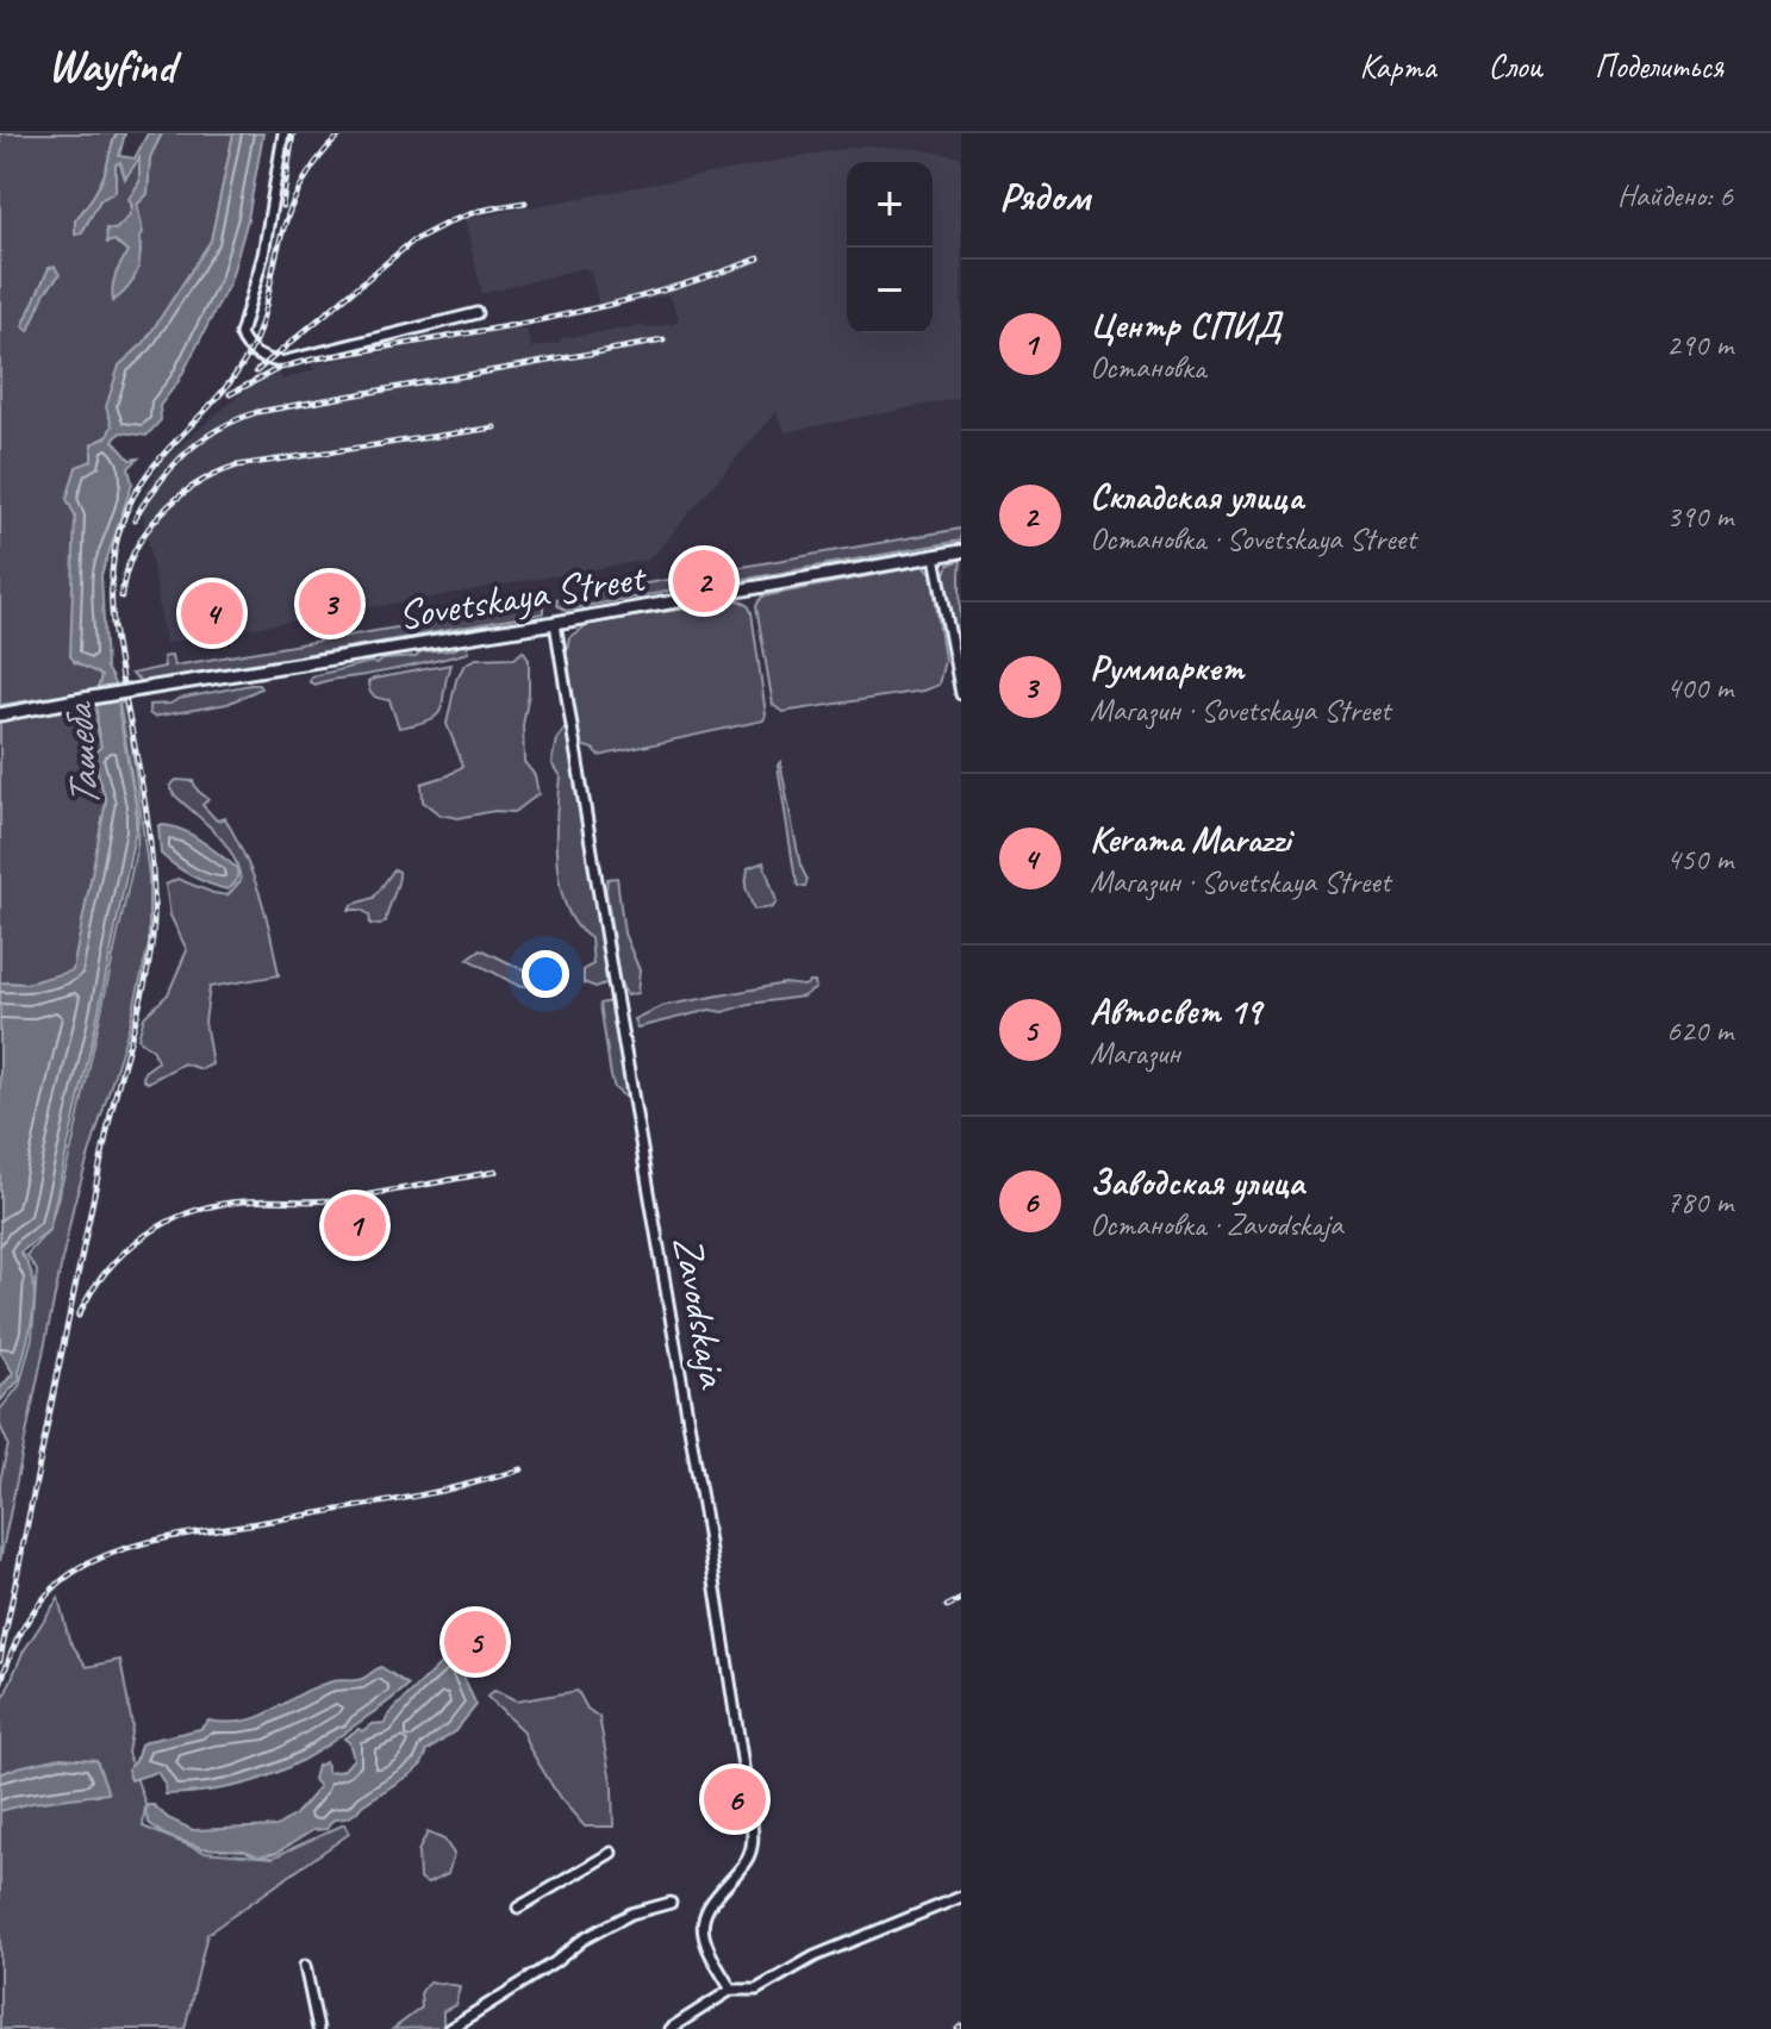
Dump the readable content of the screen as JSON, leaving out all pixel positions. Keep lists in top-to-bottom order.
{
  "streets": {
    "main road": ["Sovetskaya Street"],
    "street": ["Zavodskaja"]
  },
  "crossings": [
    ["Sovetskaya Street", "Zavodskaja"]
  ],
  "water": ["Ташеба"],
  "page": {
    "header": "Wayfind",
    "nav": ["Карта", "Слои", "Поделиться"],
    "heading": ["Рядом", "Найдено: 6"],
    "map_buttons": ["+", "−"],
    "list": [
      {
        "mark": "1",
        "name": "Центр СПИД",
        "note": "Остановка",
        "value": "290 m"
      },
      {
        "mark": "2",
        "name": "Складская улица",
        "note": "Остановка · Sovetskaya Street",
        "value": "390 m"
      },
      {
        "mark": "3",
        "name": "Руммаркет",
        "note": "Магазин · Sovetskaya Street",
        "value": "400 m"
      },
      {
        "mark": "4",
        "name": "Kerama Marazzi",
        "note": "Магазин · Sovetskaya Street",
        "value": "450 m"
      },
      {
        "mark": "5",
        "name": "Автосвет 19",
        "note": "Магазин",
        "value": "620 m"
      },
      {
        "mark": "6",
        "name": "Заводская улица",
        "note": "Остановка · Zavodskaja",
        "value": "780 m"
      }
    ],
    "pins": [
      "2",
      "3",
      "4",
      "1",
      "5",
      "6"
    ]
  }
}
